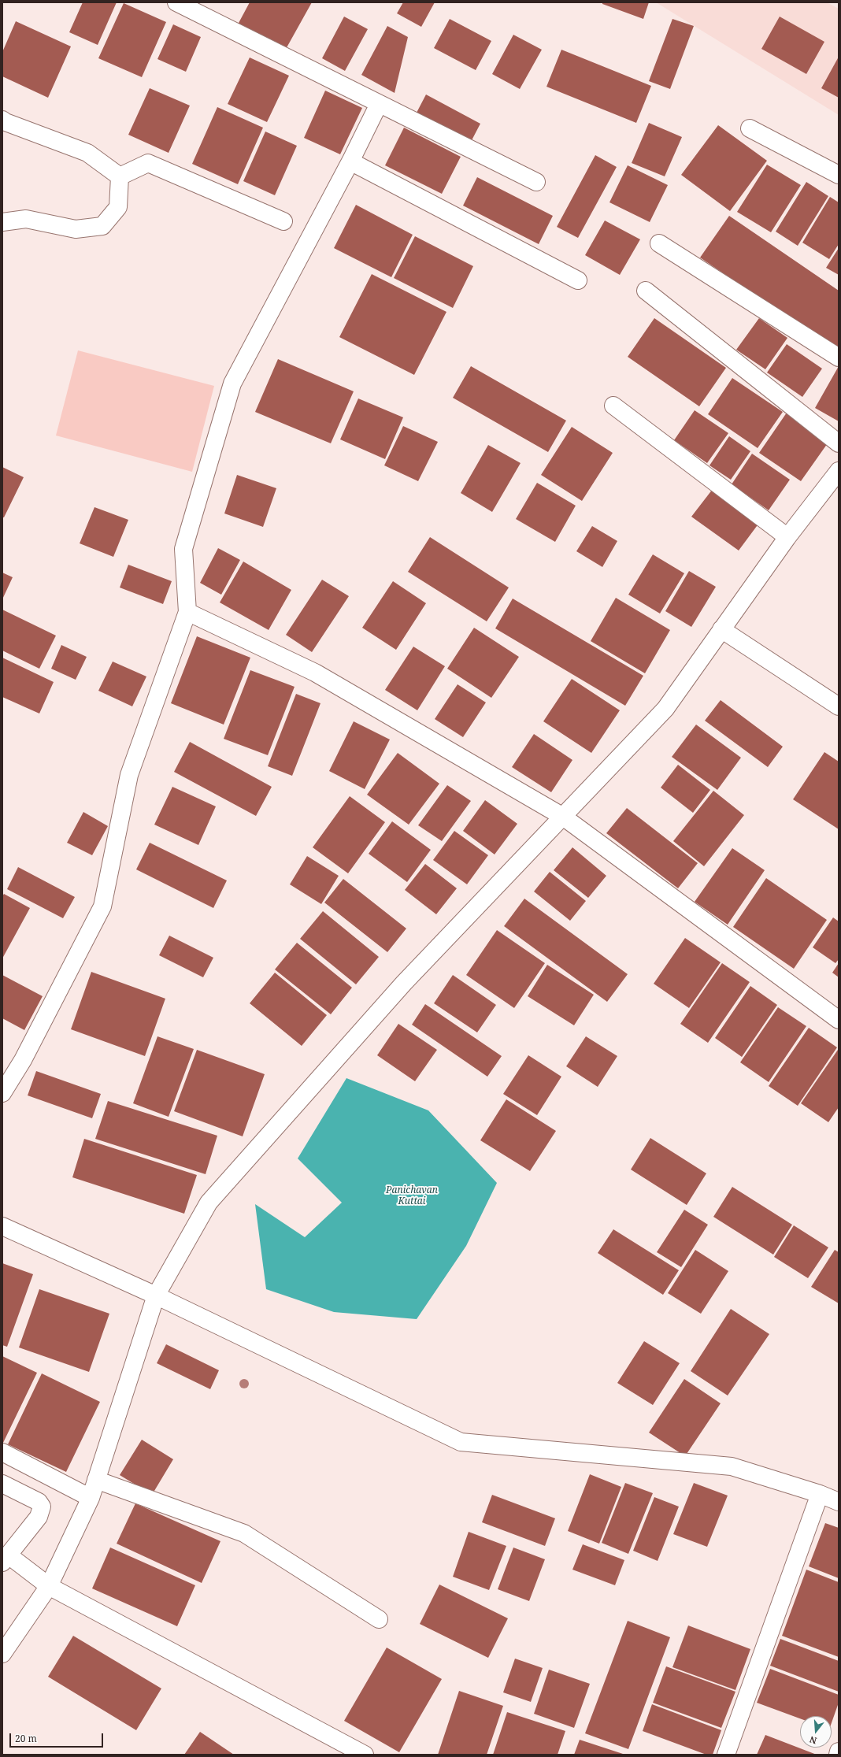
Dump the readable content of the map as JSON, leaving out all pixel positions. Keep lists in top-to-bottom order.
{
  "water": ["Panichavan Kuttai"],
  "scale_bar": "20 m",
  "north": "bottom"
}
